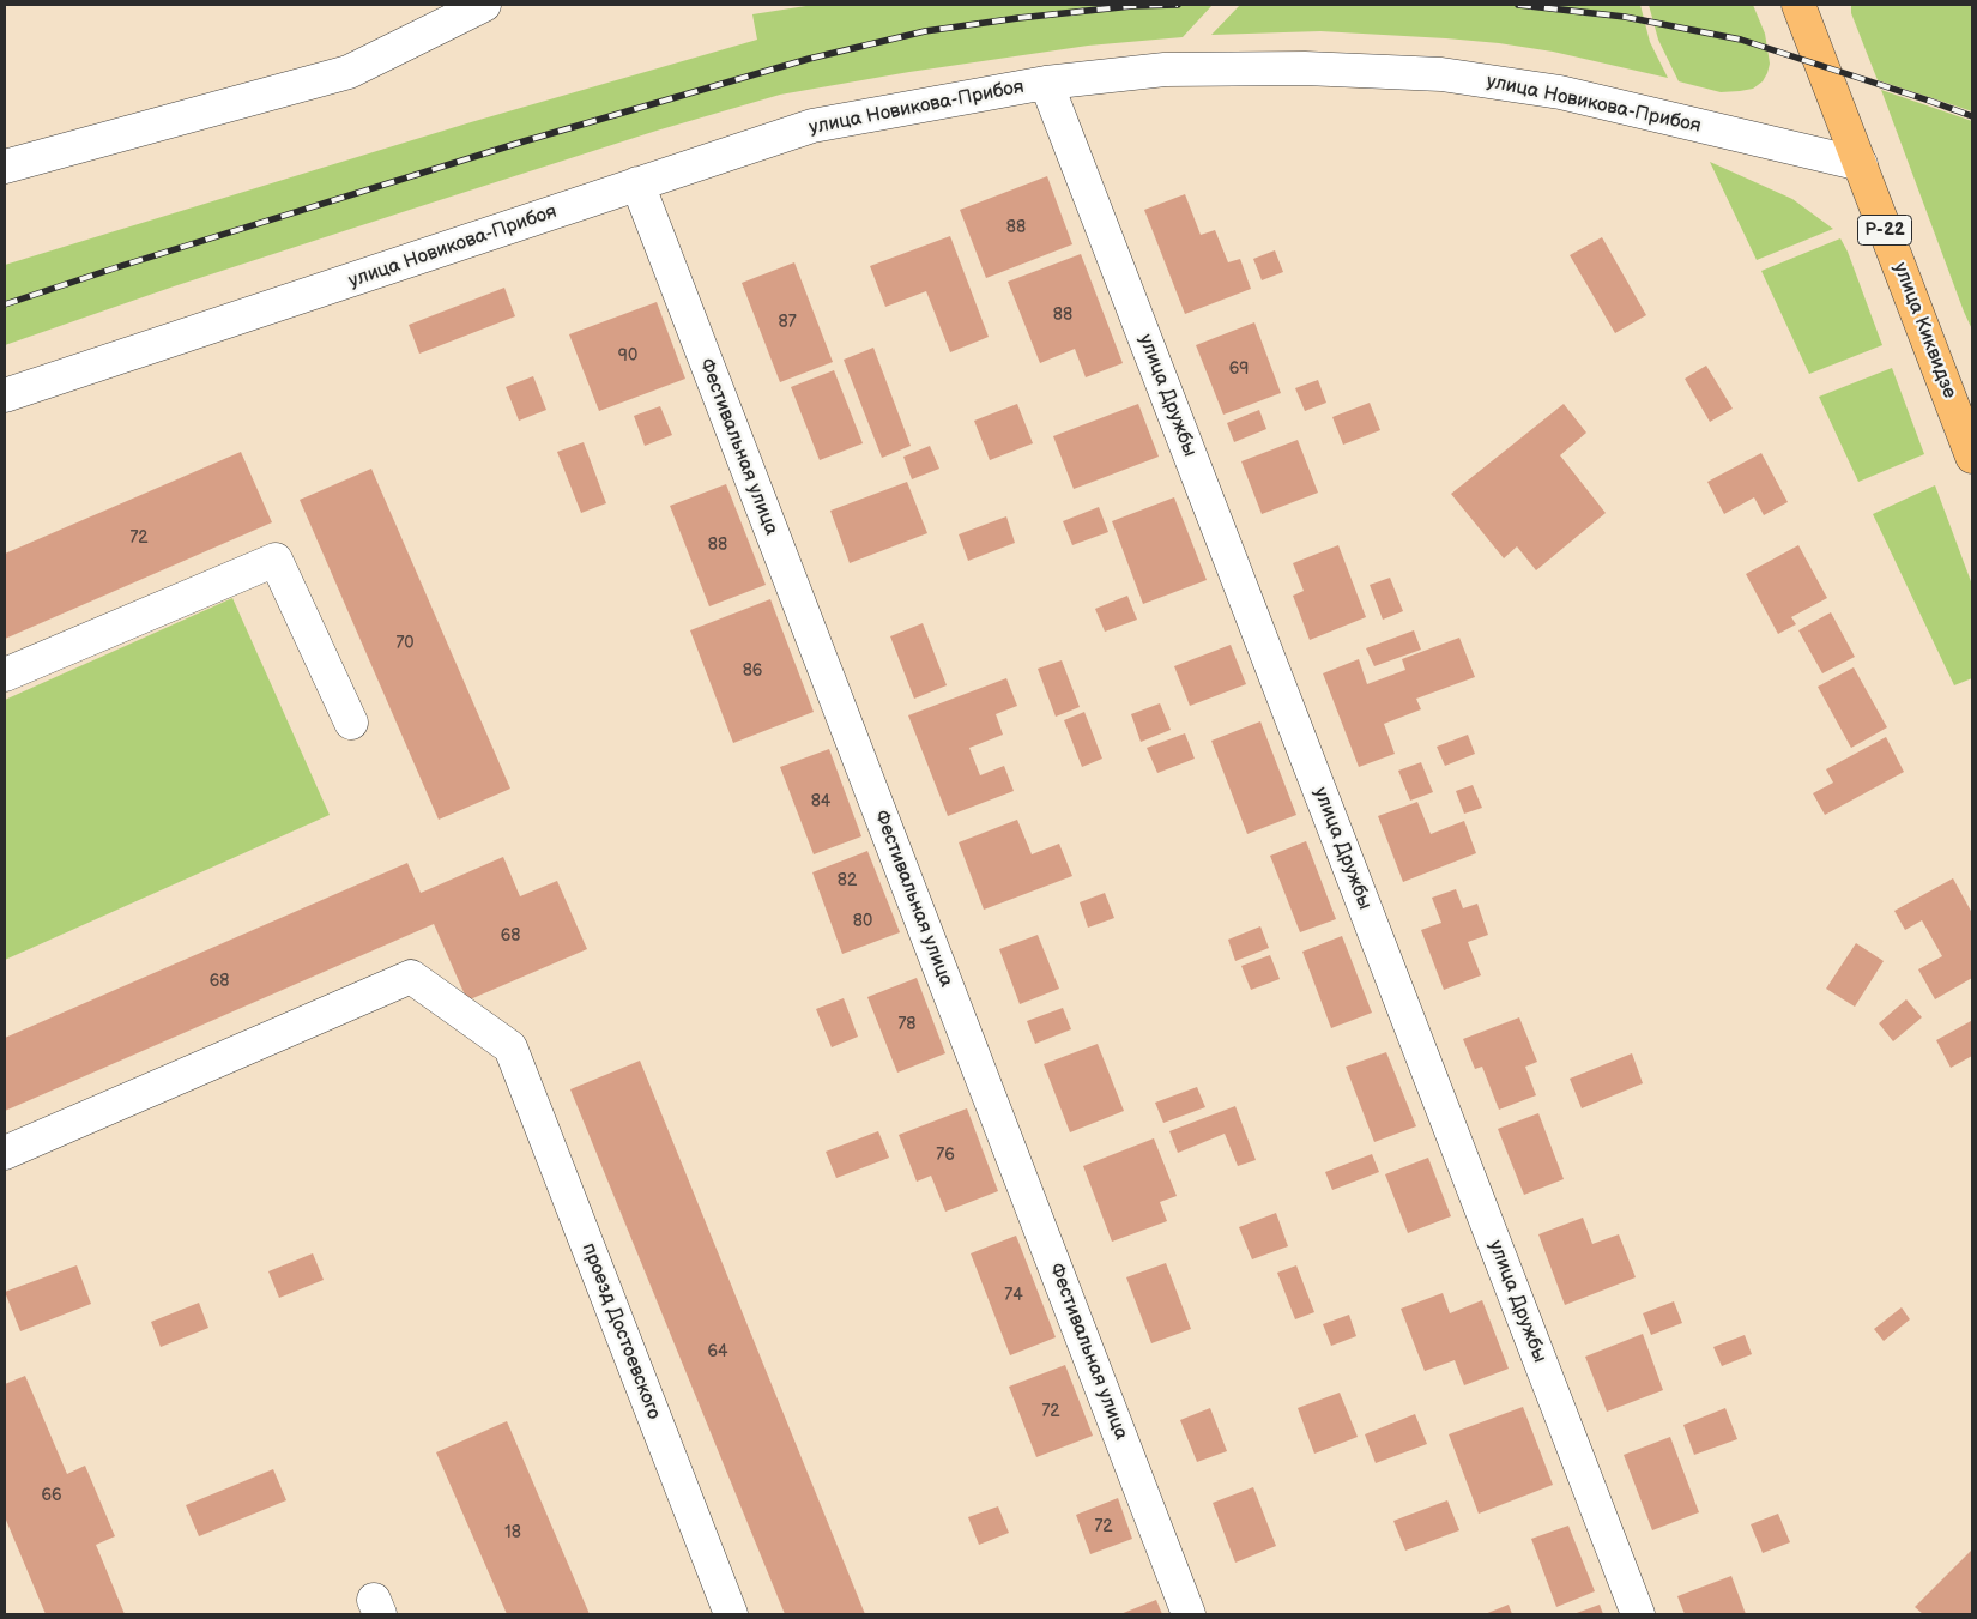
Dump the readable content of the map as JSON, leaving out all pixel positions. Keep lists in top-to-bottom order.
{
  "streets": {
    "main road": ["Р-22", "улица Киквидзе"],
    "street": [
      "улица Новикова-Прибоя",
      "улица Дружбы",
      "Фестивальная улица",
      "проезд Достоевского"
    ]
  },
  "crossings": [
    ["улица Новикова-Прибоя", "улица Киквидзе"],
    ["улица Новикова-Прибоя", "улица Дружбы"],
    ["улица Новикова-Прибоя", "Фестивальная улица"]
  ],
  "house_numbers": [
    "88",
    "88",
    "87",
    "90",
    "69",
    "72",
    "88",
    "70",
    "86",
    "84",
    "82",
    "80",
    "68",
    "68",
    "78",
    "76",
    "74",
    "64",
    "72",
    "66",
    "72",
    "18"
  ]
}
